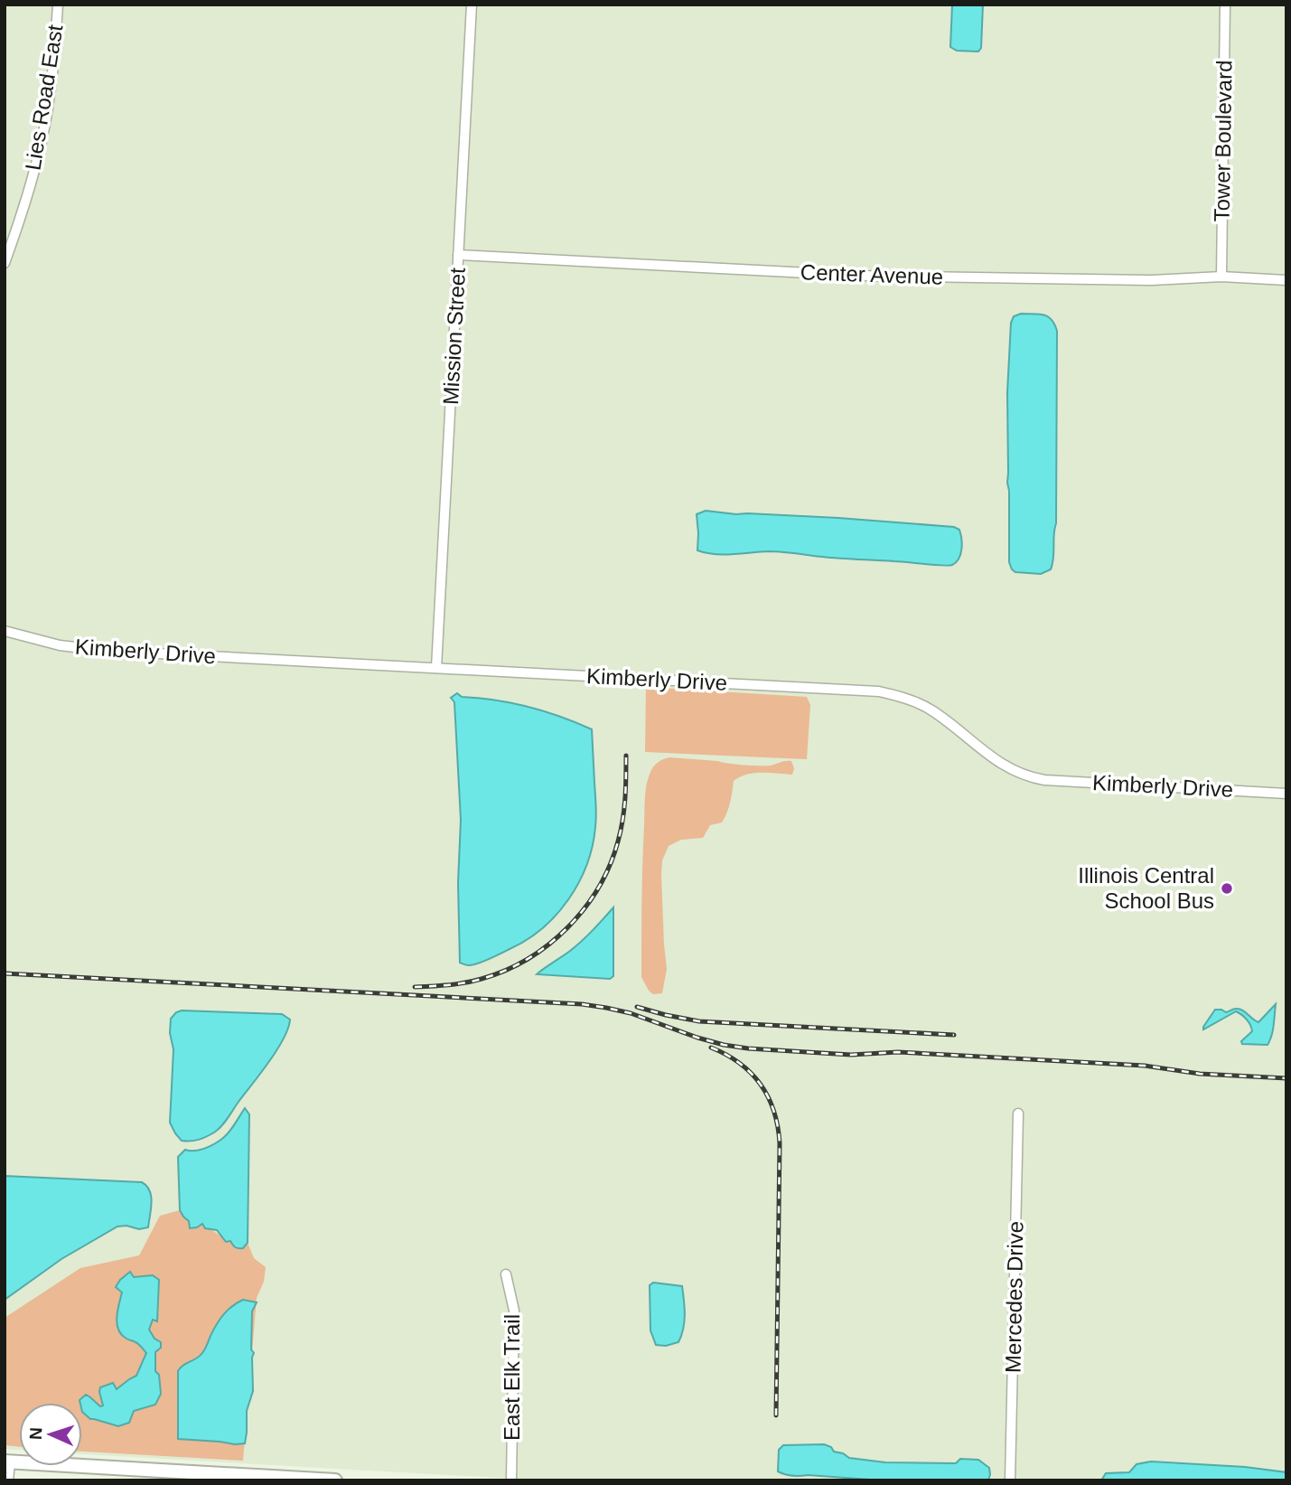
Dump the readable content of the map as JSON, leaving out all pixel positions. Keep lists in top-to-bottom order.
{
  "streets": {
    "street": [
      "Lies Road East",
      "Tower Boulevard",
      "Center Avenue",
      "Mission Street",
      "Kimberly Drive",
      "Mercedes Drive",
      "East Elk Trail"
    ]
  },
  "crossings": [
    ["Tower Boulevard", "Center Avenue"],
    ["Center Avenue", "Mission Street"],
    ["Mission Street", "Kimberly Drive"]
  ],
  "places": ["Illinois Central School Bus"],
  "north": "left"
}
